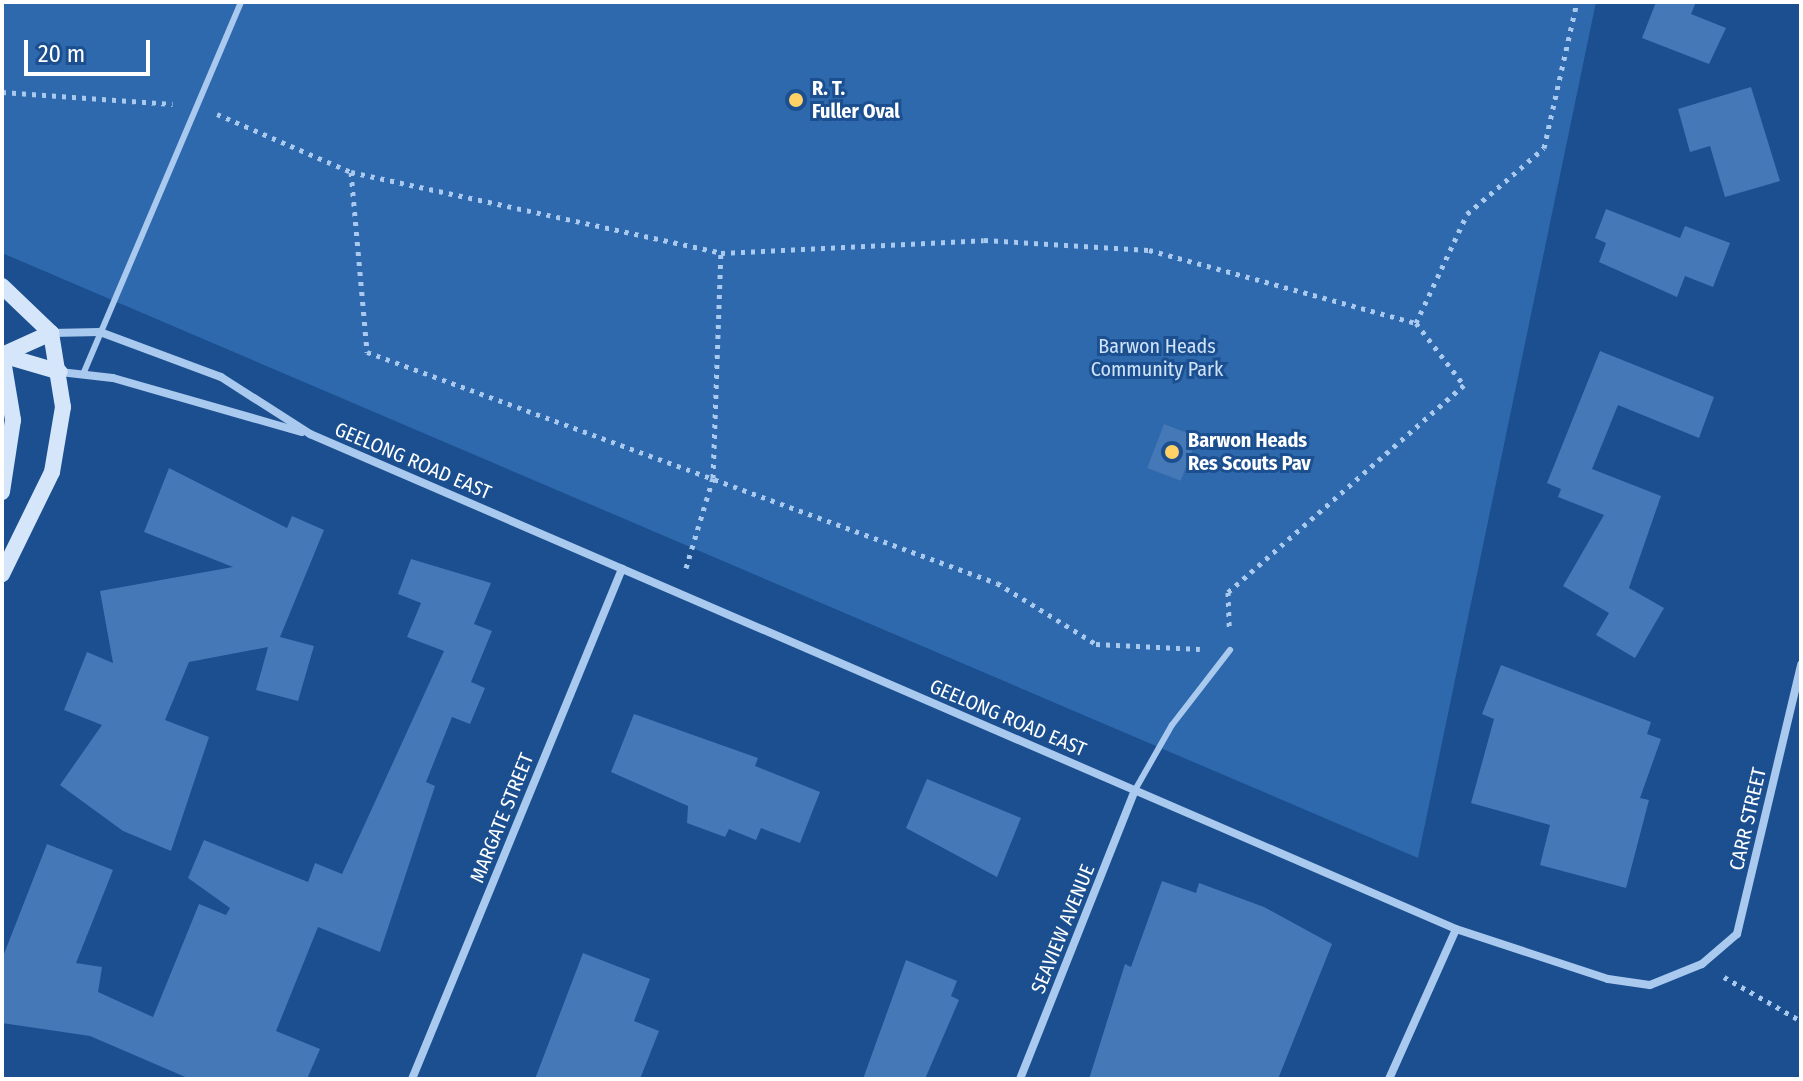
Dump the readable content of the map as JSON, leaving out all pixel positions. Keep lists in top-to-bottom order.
{
  "streets": {
    "street": [
      "GEELONG ROAD EAST",
      "MARGATE STREET",
      "CARR STREET",
      "SEAVIEW AVENUE"
    ]
  },
  "crossings": [
    ["GEELONG ROAD EAST", "MARGATE STREET"],
    ["GEELONG ROAD EAST", "CARR STREET"],
    ["GEELONG ROAD EAST", "SEAVIEW AVENUE"]
  ],
  "parks": ["Barwon Heads Community Park"],
  "places": ["R. T. Fuller Oval", "Barwon Heads Res Scouts Pav"],
  "scale_bar": "20 m"
}
